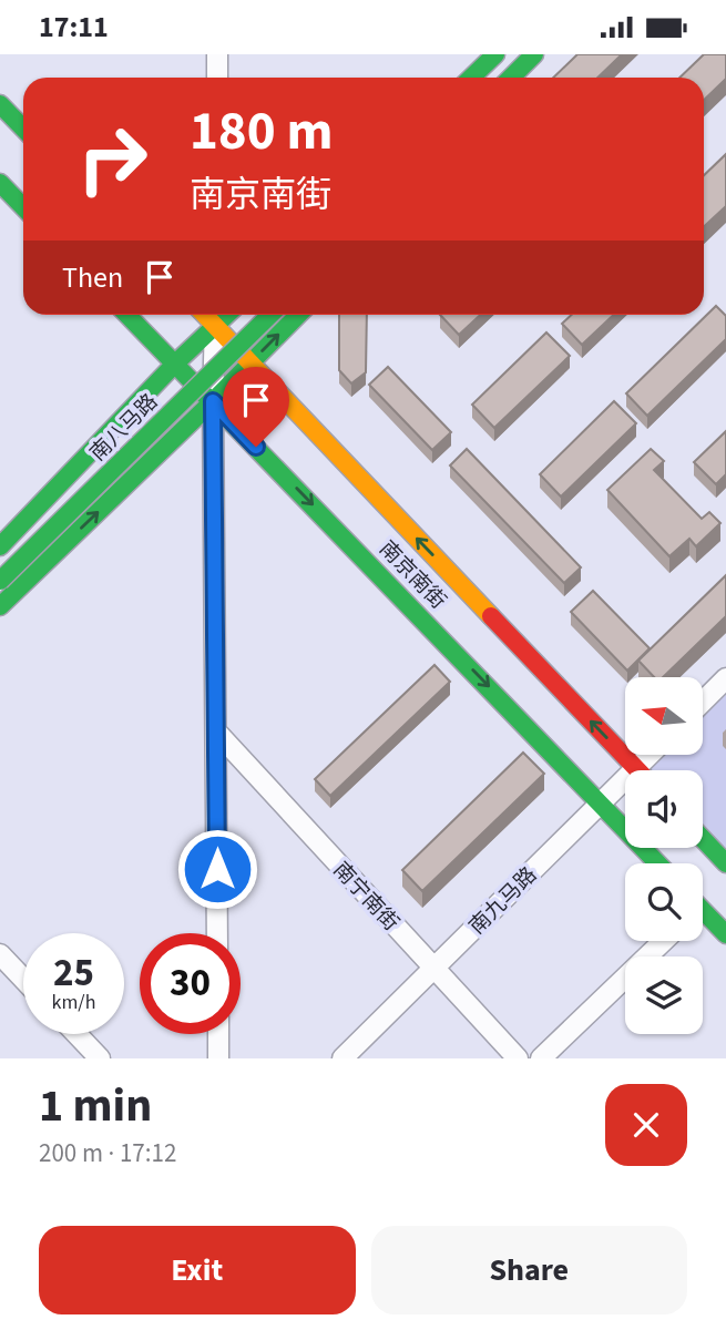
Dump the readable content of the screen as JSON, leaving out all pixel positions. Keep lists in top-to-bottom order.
{
  "streets": {
    "main road": ["南八马路", "南京南街"],
    "street": ["南宁南街", "南九马路"]
  },
  "crossings": [
    ["南八马路", "南京南街"],
    ["南京南街", "南九马路"],
    ["南宁南街", "南九马路"]
  ],
  "north": "left",
  "page": {
    "status": "17:11",
    "turn": ["180 m", "南京南街"],
    "then": "Then",
    "speed": "25 km/h",
    "limit": "30",
    "heading": ["1 min", "200 m · 17:12"],
    "buttons": ["Exit", "Share"]
  }
}
